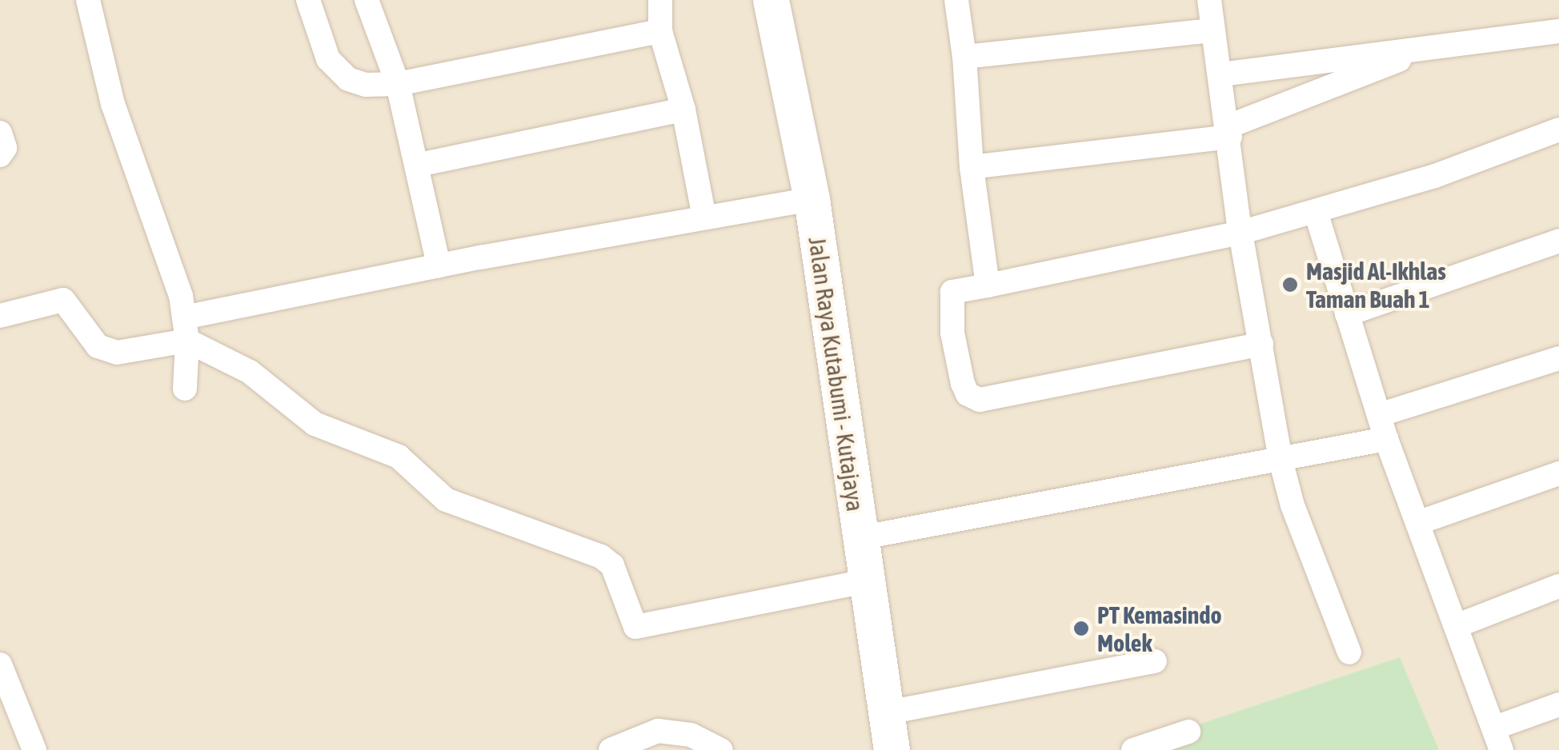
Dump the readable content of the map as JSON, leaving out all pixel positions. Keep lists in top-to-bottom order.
{
  "streets": {
    "street": ["Jalan Raya Kutabumi - Kutajaya"]
  },
  "places": ["Masjid Al-Ikhlas Taman Buah 1", "PT Kemasindo Molek"]
}
